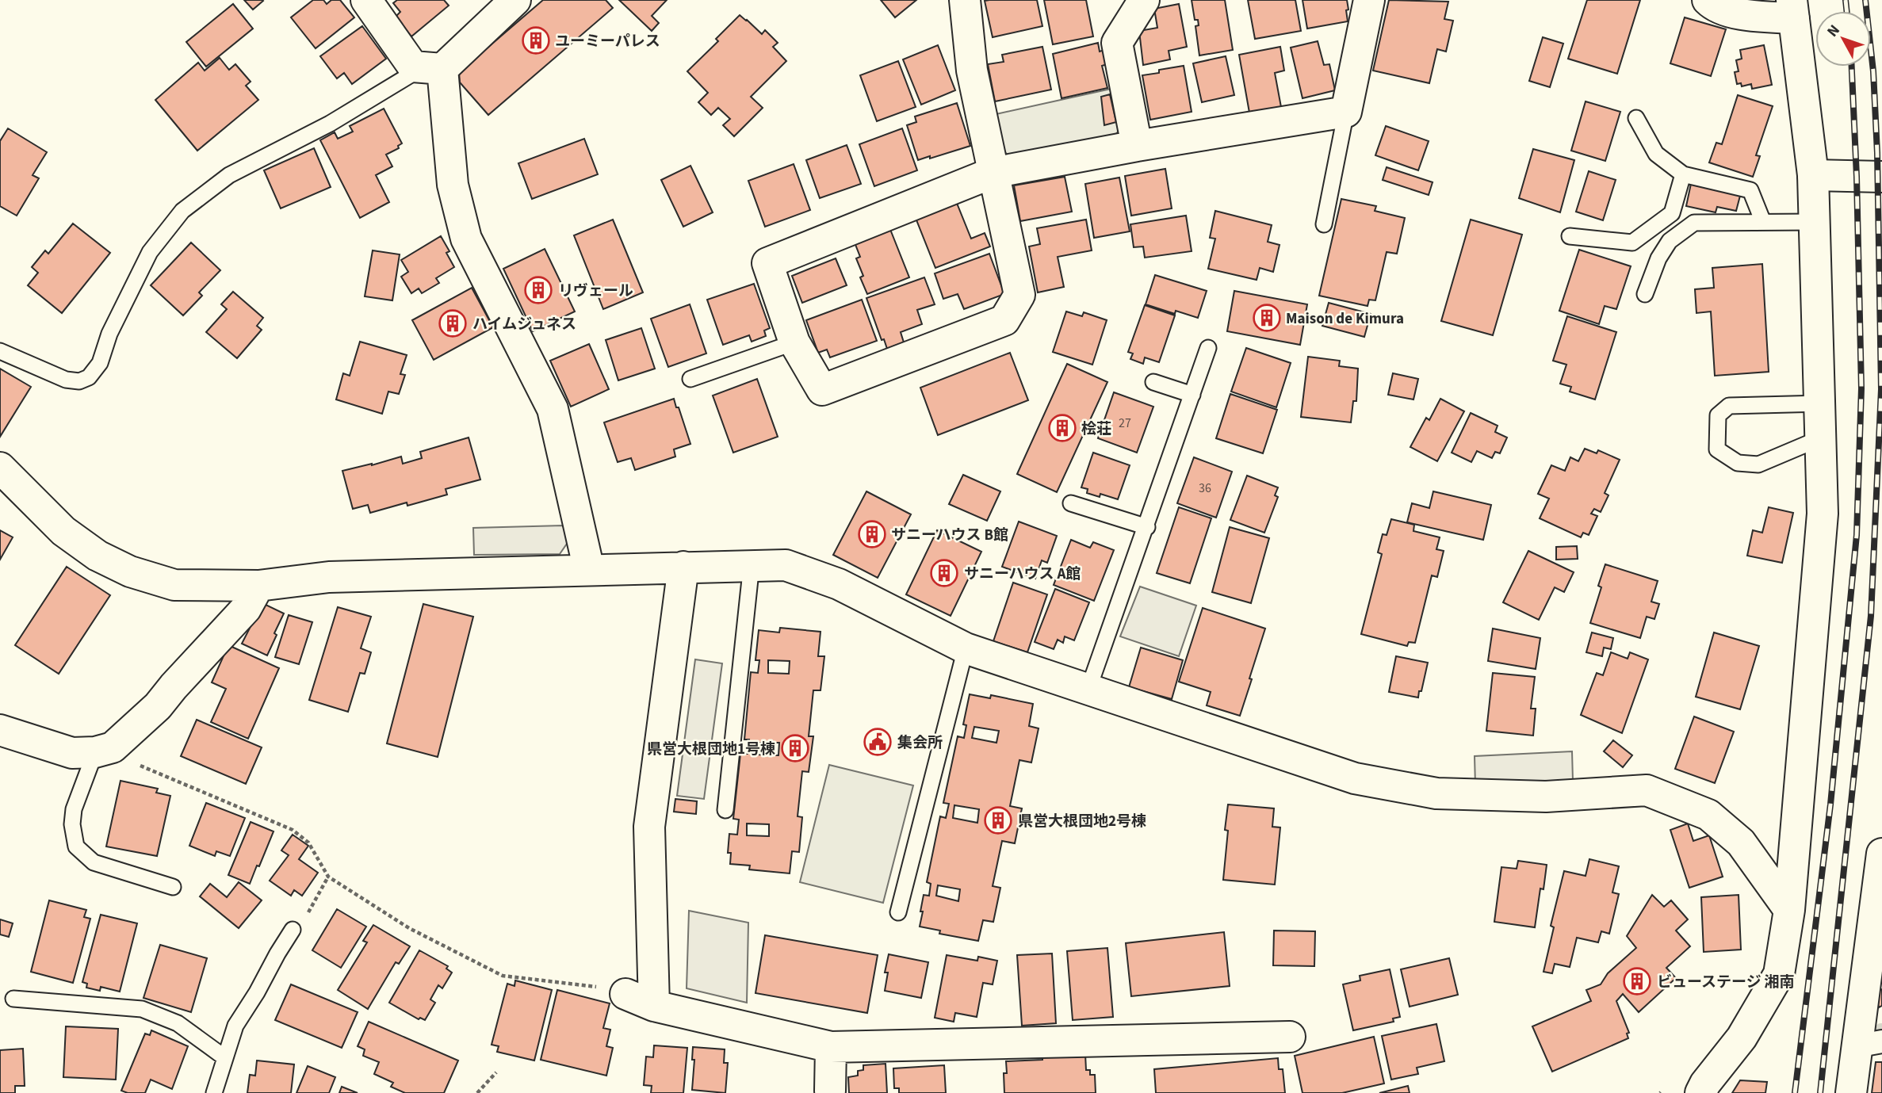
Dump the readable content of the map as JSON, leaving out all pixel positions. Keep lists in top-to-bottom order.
{
  "places": {
    "building": [
      "ユーミーパレス",
      "リヴェール",
      "Maison de Kimura",
      "ハイムジュネス",
      "桧荘",
      "サニーハウス B館",
      "サニーハウス A館",
      "県営大根団地1号棟",
      "県営大根団地2号棟",
      "ビューステージ 湘南"
    ],
    "public building": ["集会所"]
  },
  "house_numbers": ["27", "36"],
  "north": "top left"
}
